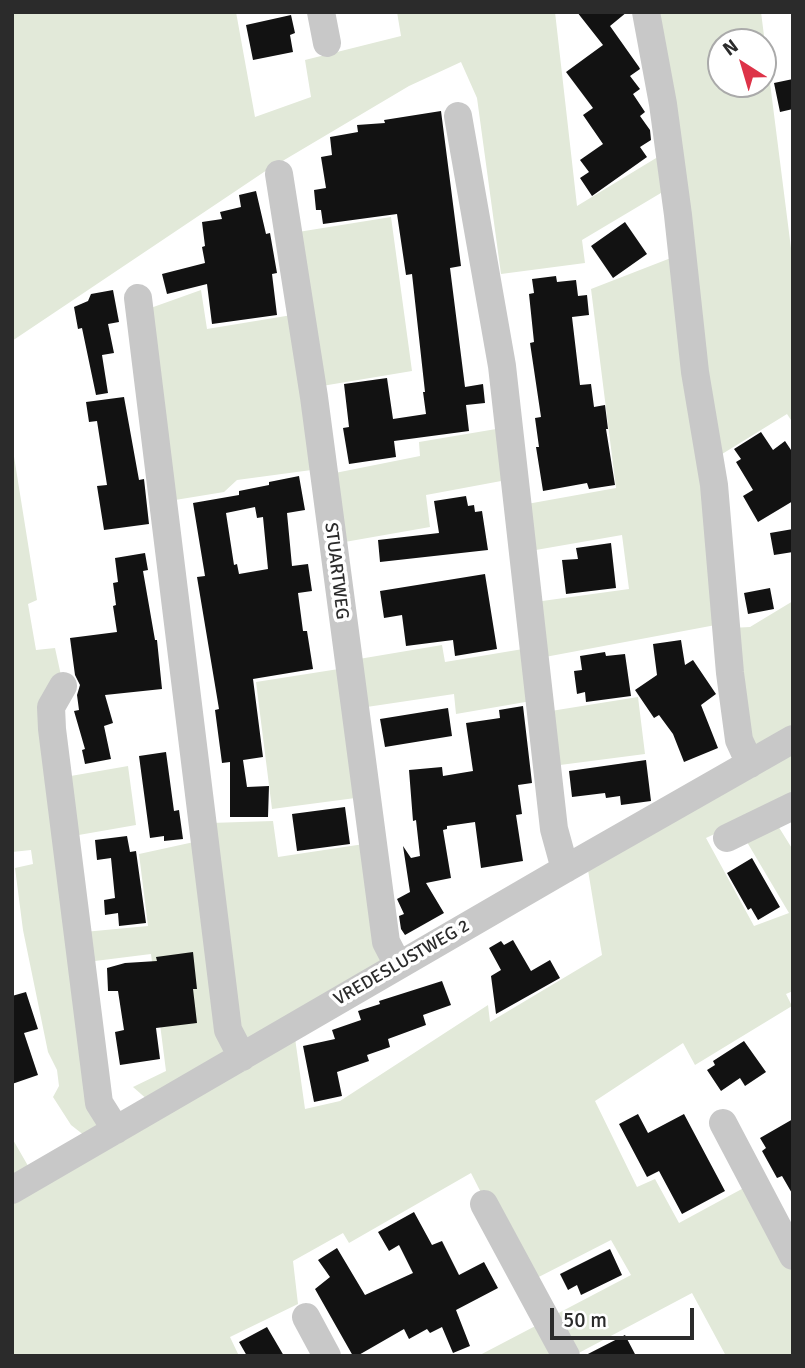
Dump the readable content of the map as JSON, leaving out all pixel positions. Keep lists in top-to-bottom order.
{
  "streets": {
    "street": ["STUARTWEG", "VREDESLUSTWEG 2"]
  },
  "crossings": [
    ["STUARTWEG", "VREDESLUSTWEG 2"]
  ],
  "scale_bar": "50 m",
  "north": "top left"
}
